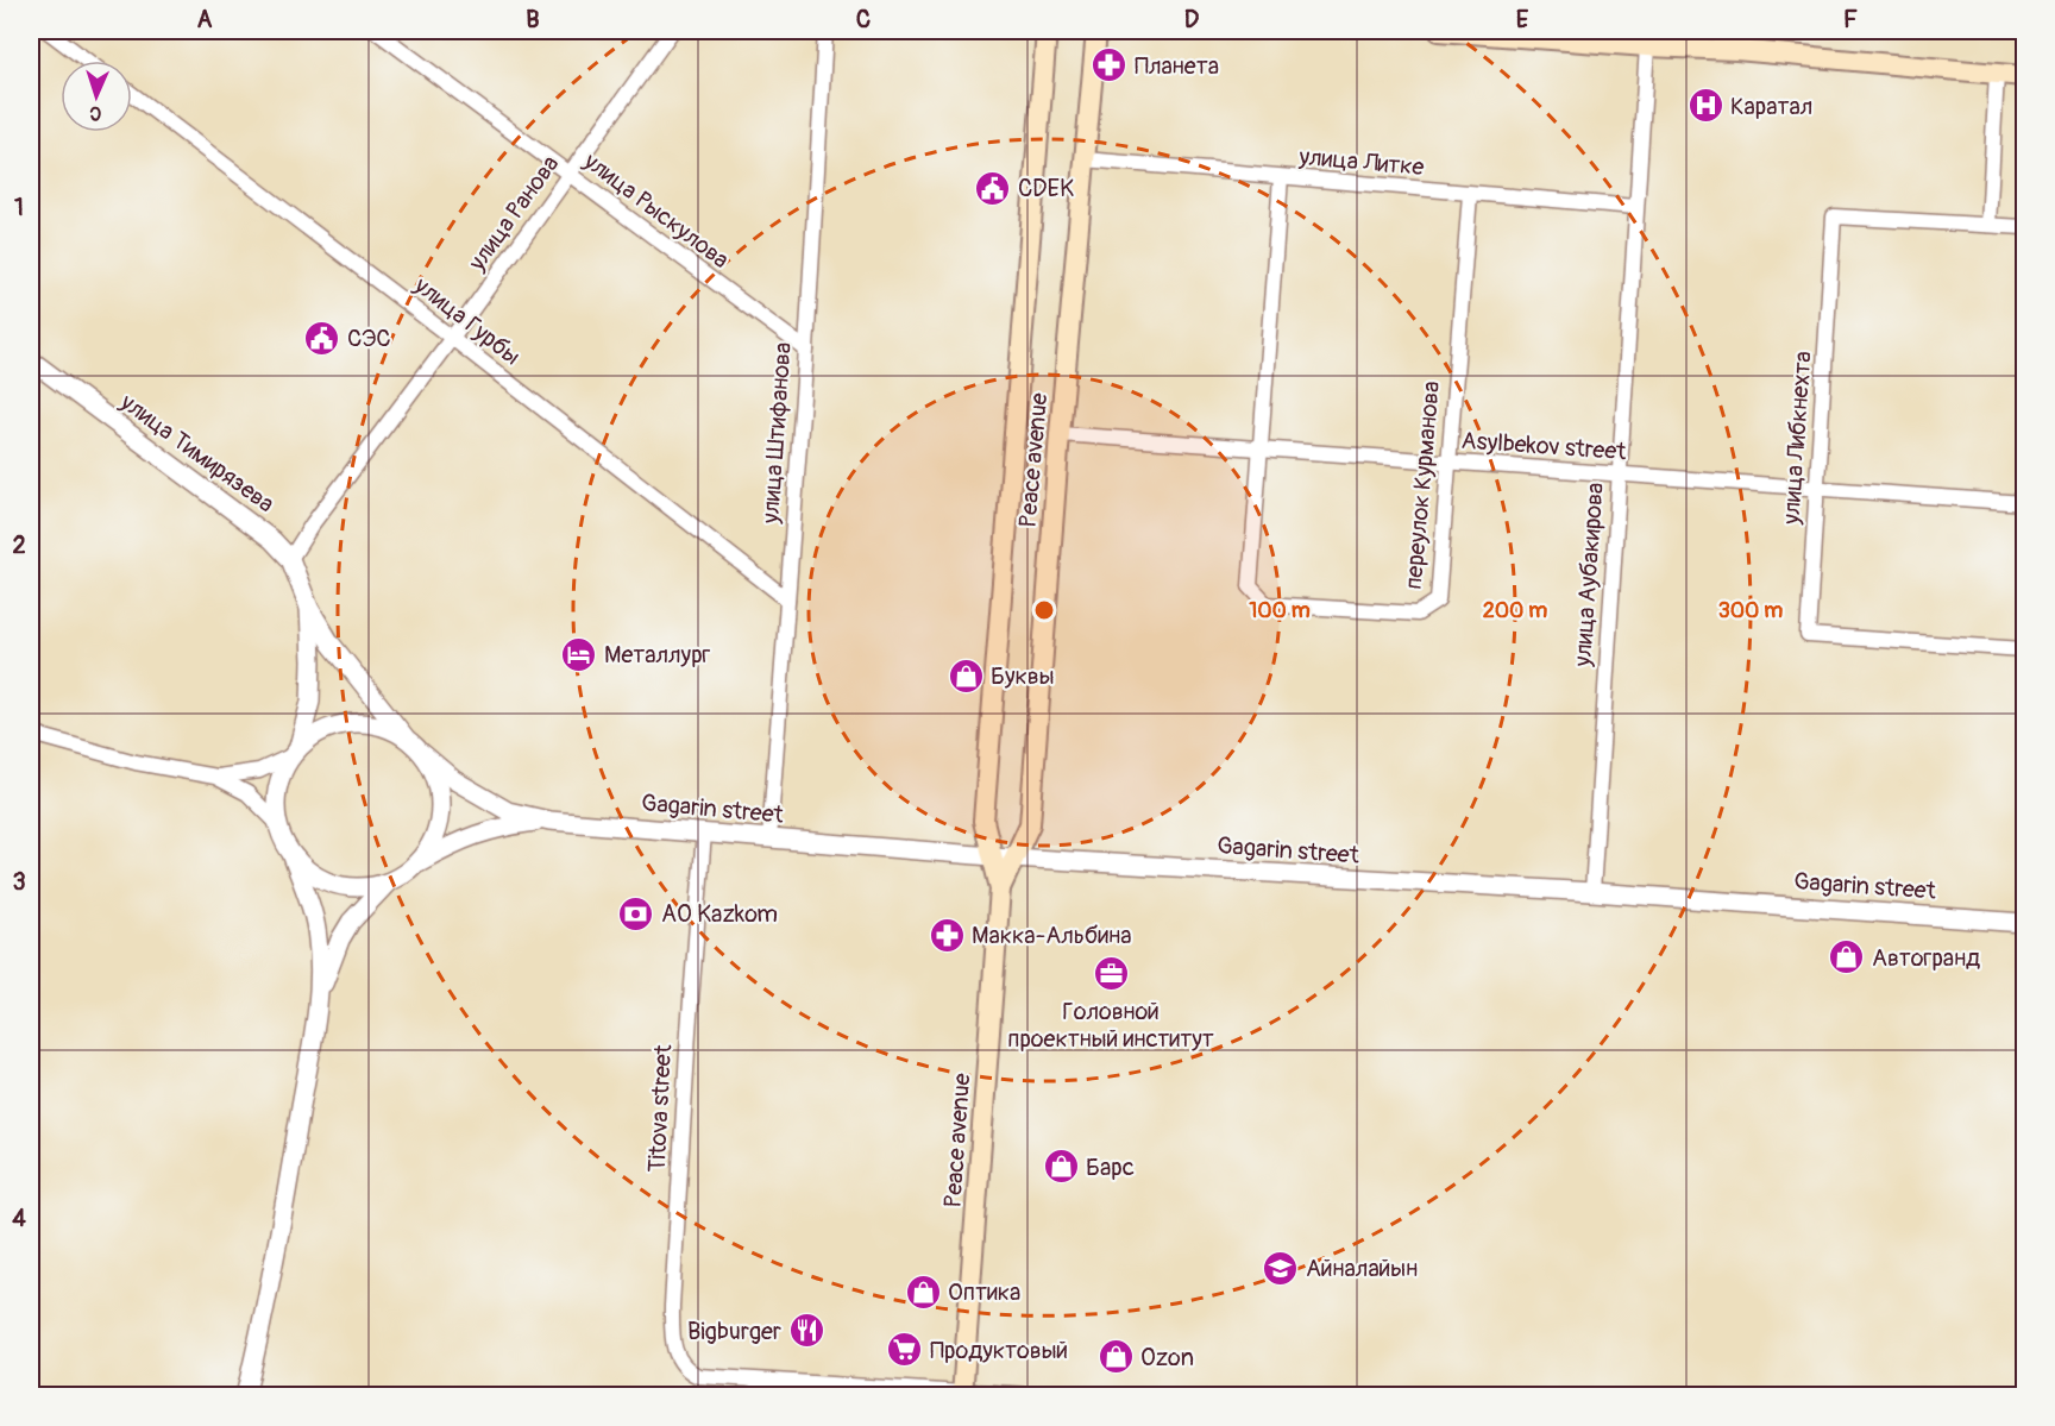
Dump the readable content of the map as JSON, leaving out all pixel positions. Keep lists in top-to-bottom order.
{
  "streets": {
    "main road": ["Peace avenue"],
    "street": [
      "улица Литке",
      "улица Рыскулова",
      "улица Ранова",
      "улица Гурбы",
      "улица Штифанова",
      "улица Либкнехта",
      "Asylbekov street",
      "улица Тимирязева",
      "переулок Курманова",
      "улица Аубакирова",
      "Gagarin street",
      "Titova street"
    ]
  },
  "crossings": [
    ["улица Литке", "Peace avenue"],
    ["улица Литке", "переулок Курманова"],
    ["улица Литке", "улица Аубакирова"],
    ["улица Рыскулова", "улица Ранова"],
    ["улица Рыскулова", "улица Штифанова"],
    ["улица Ранова", "улица Гурбы"],
    ["улица Ранова", "улица Тимирязева"],
    ["улица Гурбы", "улица Штифанова"],
    ["улица Штифанова", "Gagarin street"],
    ["улица Либкнехта", "Asylbekov street"],
    ["Asylbekov street", "Peace avenue"],
    ["Asylbekov street", "переулок Курманова"],
    ["Asylbekov street", "улица Аубакирова"],
    ["Peace avenue", "Gagarin street"],
    ["Peace avenue", "Titova street"],
    ["улица Аубакирова", "Gagarin street"],
    ["Gagarin street", "Titova street"]
  ],
  "places": {
    "pharmacy": ["Планета", "Макка-Альбина"],
    "hospital": ["Каратал"],
    "public building": ["CDEK", "СЭС"],
    "hotel": ["Металлург"],
    "shop": [
      "Буквы",
      "Автогранд",
      "Барс",
      "Оптика",
      "Ozon"
    ],
    "bank": ["AO Kazkom"],
    "office": ["Головной проектный институт"],
    "school or university": ["Айналайын"],
    "restaurant": ["Bigburger"],
    "supermarket": ["Продуктовый"]
  },
  "north": "bottom",
  "grid": {
    "columns": [
      "A",
      "B",
      "C",
      "D",
      "E",
      "F"
    ],
    "rows": [
      "1",
      "2",
      "3",
      "4"
    ]
  },
  "rings": ["100 m", "200 m", "300 m"]
}
